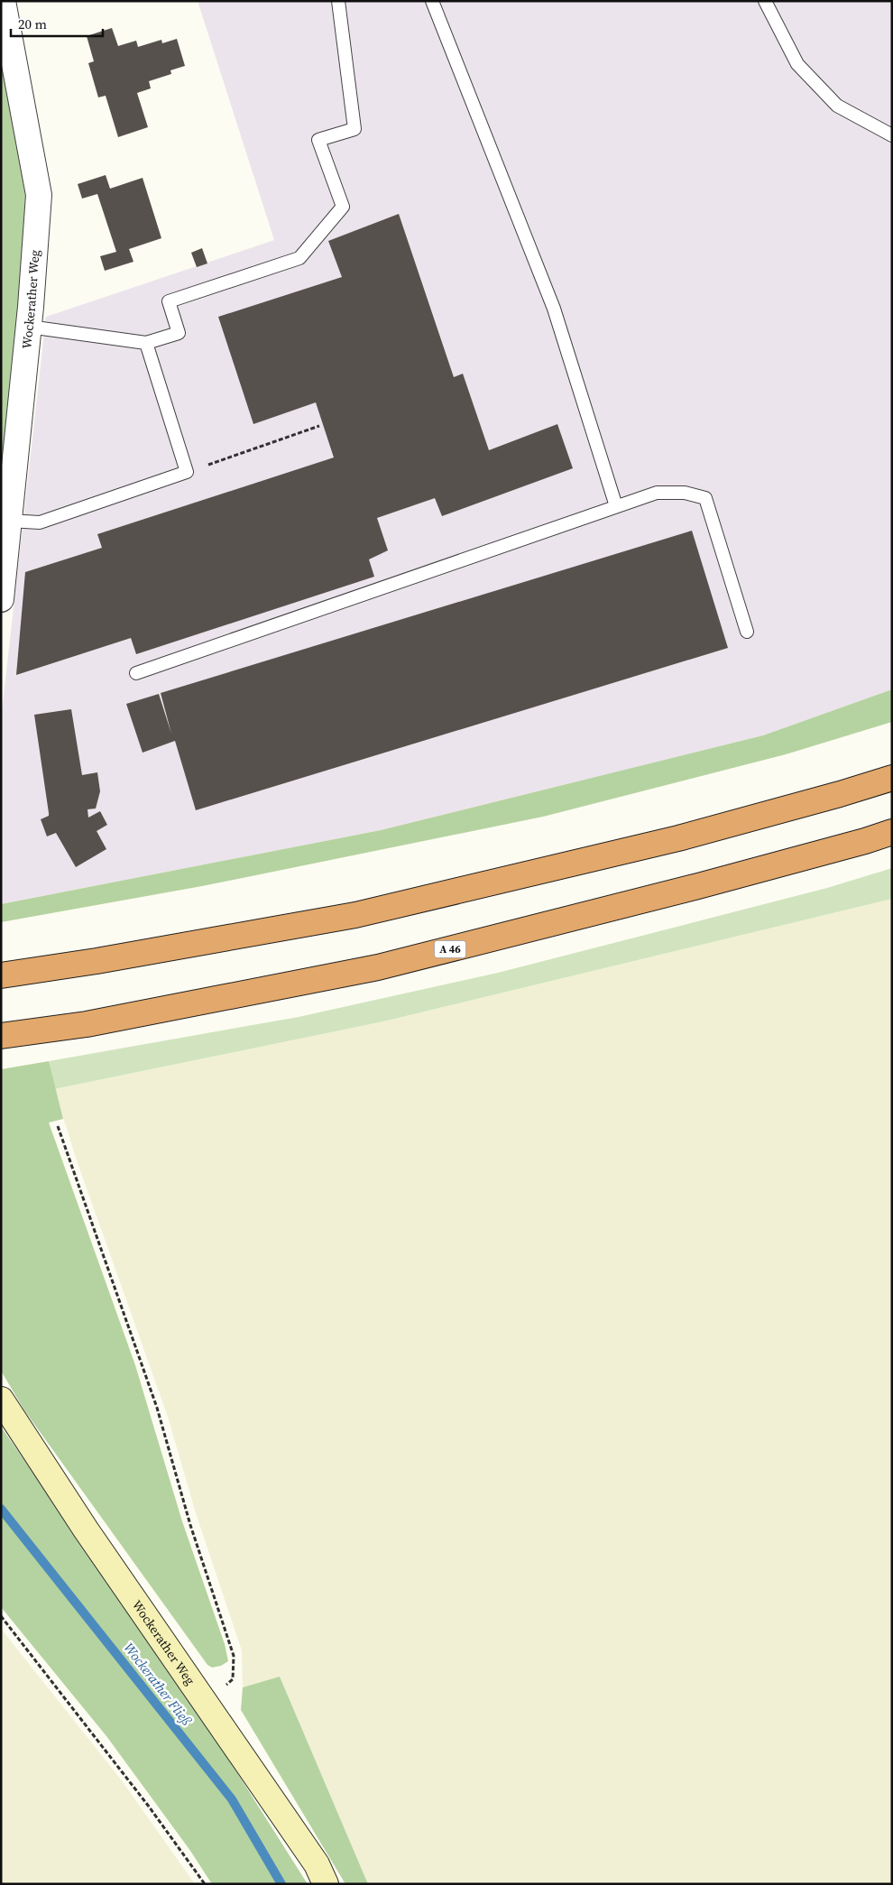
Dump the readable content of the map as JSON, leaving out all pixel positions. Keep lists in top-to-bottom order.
{
  "streets": {
    "highway": ["A 46"],
    "street": ["Wockerather Weg"]
  },
  "water": ["Wockerather Fließ"],
  "scale_bar": "20 m"
}
